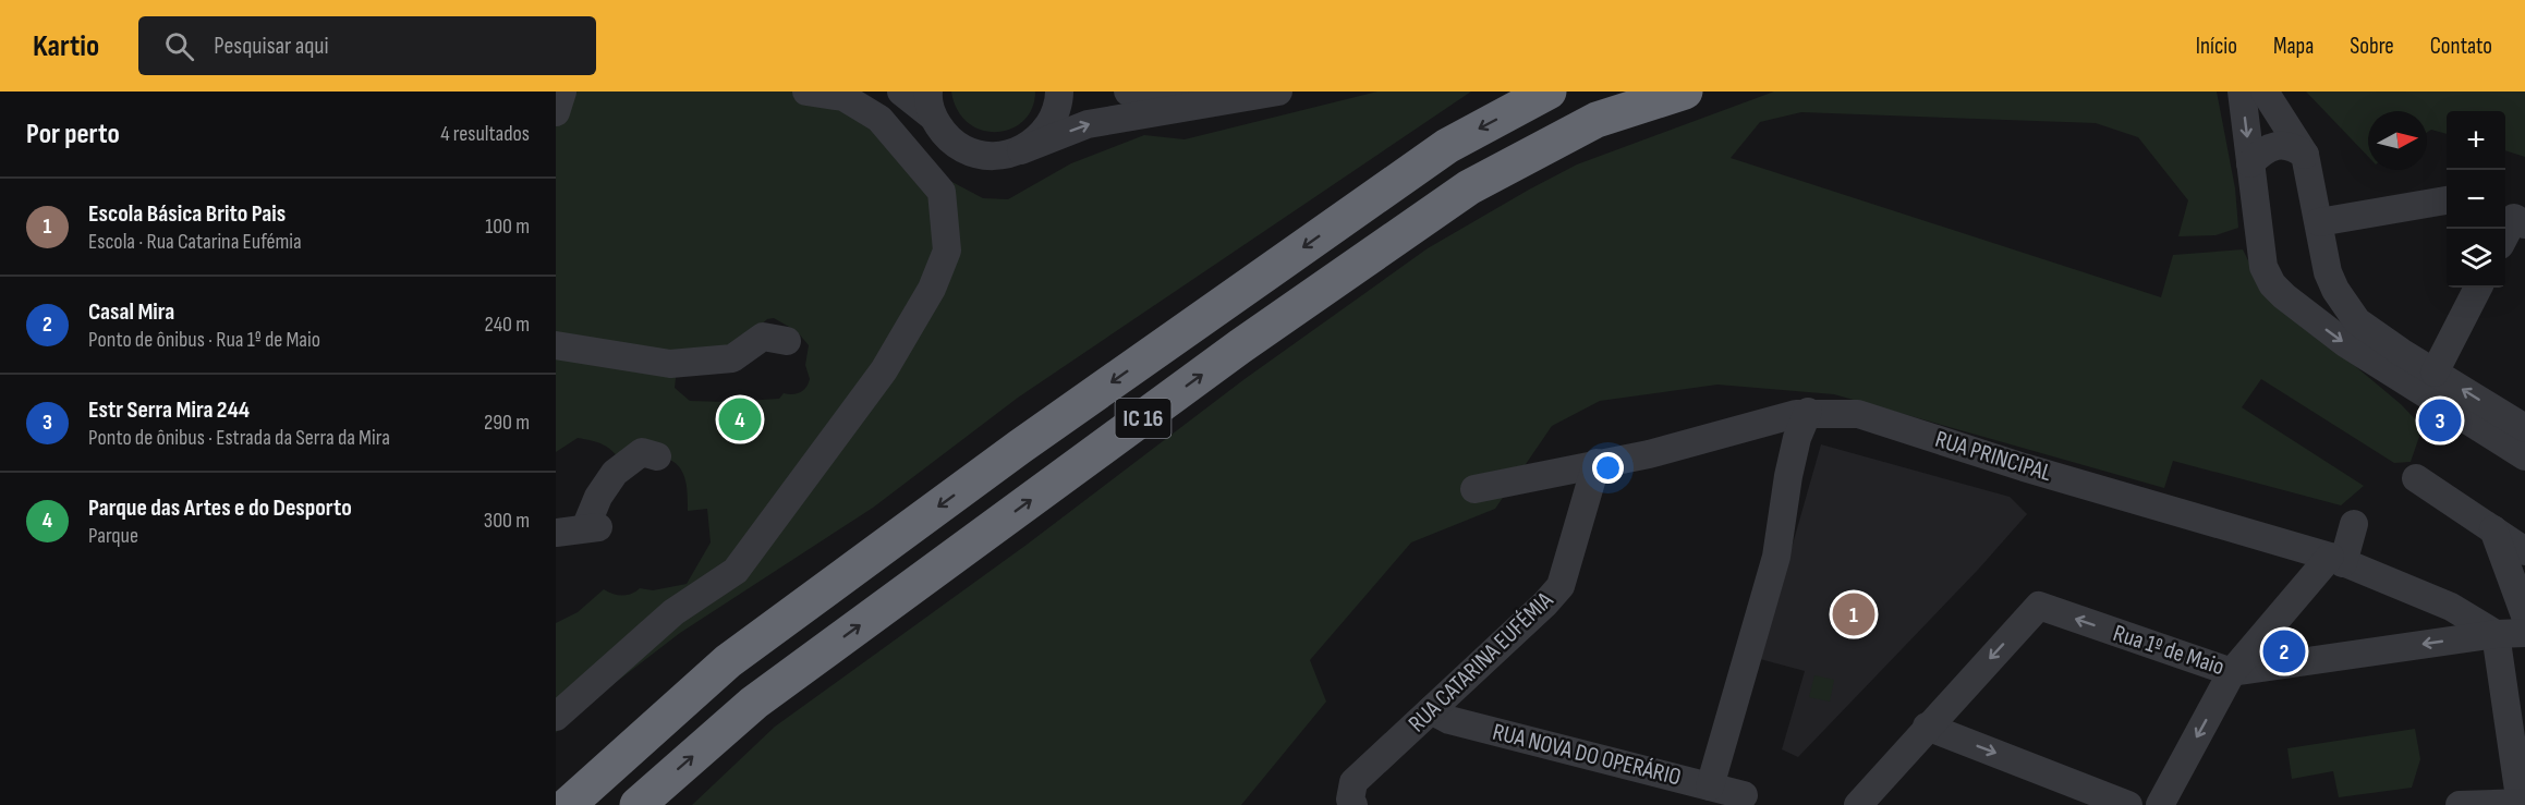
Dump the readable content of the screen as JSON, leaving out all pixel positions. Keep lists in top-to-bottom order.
{
  "streets": {
    "highway": ["IC 16"],
    "street": [
      "RUA PRINCIPAL",
      "Rua 1º de Maio",
      "RUA CATARINA EUFÉMIA",
      "RUA NOVA DO OPERÁRIO"
    ]
  },
  "crossings": [
    ["RUA PRINCIPAL", "Rua 1º de Maio"],
    ["RUA PRINCIPAL", "RUA CATARINA EUFÉMIA"],
    ["RUA CATARINA EUFÉMIA", "RUA NOVA DO OPERÁRIO"]
  ],
  "one_way": ["Rua 1º de Maio"],
  "north": "right",
  "page": {
    "header": "Kartio",
    "search": "Pesquisar aqui",
    "nav": [
      "Início",
      "Mapa",
      "Sobre",
      "Contato"
    ],
    "heading": ["Por perto", "4 resultados"],
    "map_buttons": ["+", "−"],
    "list": [
      {
        "mark": "1",
        "name": "Escola Básica Brito Pais",
        "note": "Escola · Rua Catarina Eufémia",
        "value": "100 m"
      },
      {
        "mark": "2",
        "name": "Casal Mira",
        "note": "Ponto de ônibus · Rua 1º de Maio",
        "value": "240 m"
      },
      {
        "mark": "3",
        "name": "Estr Serra Mira 244",
        "note": "Ponto de ônibus · Estrada da Serra da Mira",
        "value": "290 m"
      },
      {
        "mark": "4",
        "name": "Parque das Artes e do Desporto",
        "note": "Parque",
        "value": "300 m"
      }
    ],
    "pins": [
      "4",
      "3",
      "1",
      "2"
    ]
  }
}
